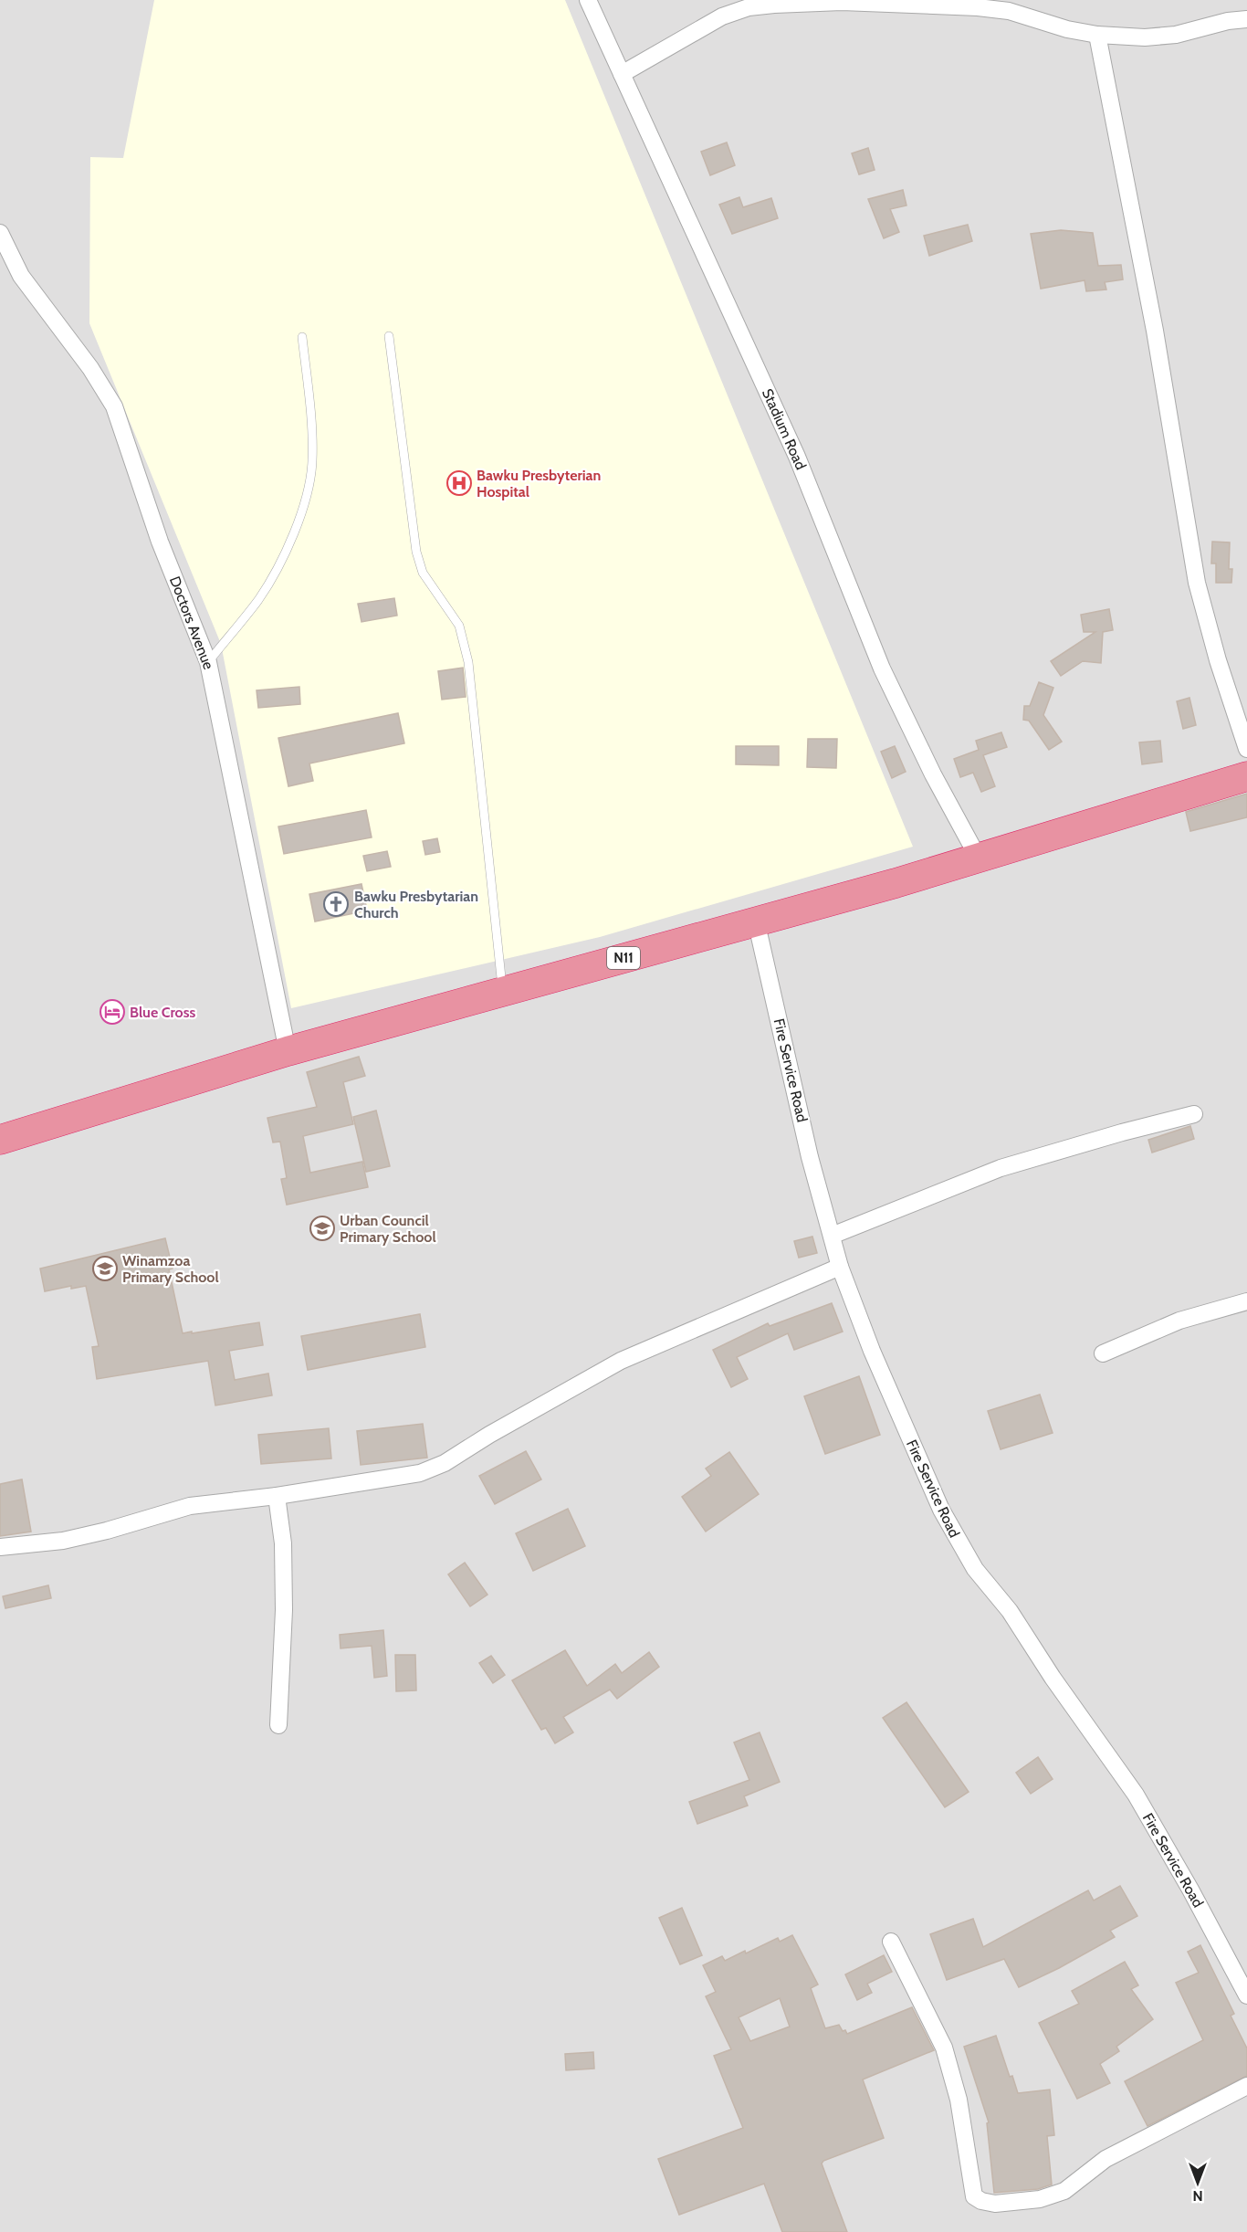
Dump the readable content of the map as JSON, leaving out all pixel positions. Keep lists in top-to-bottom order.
{
  "streets": {
    "highway": ["N11"],
    "street": ["Stadium Road", "Doctors Avenue", "Fire Service Road"]
  },
  "crossings": [
    ["Stadium Road", "N11"],
    ["Doctors Avenue", "N11"],
    ["N11", "Fire Service Road"]
  ],
  "places": {
    "hospital": ["Bawku Presbyterian Hospital"],
    "church": ["Bawku Presbytarian Church"],
    "hotel": ["Blue Cross"],
    "school or university": ["Urban Council Primary School", "Winamzoa Primary School"]
  },
  "north": "bottom"
}
